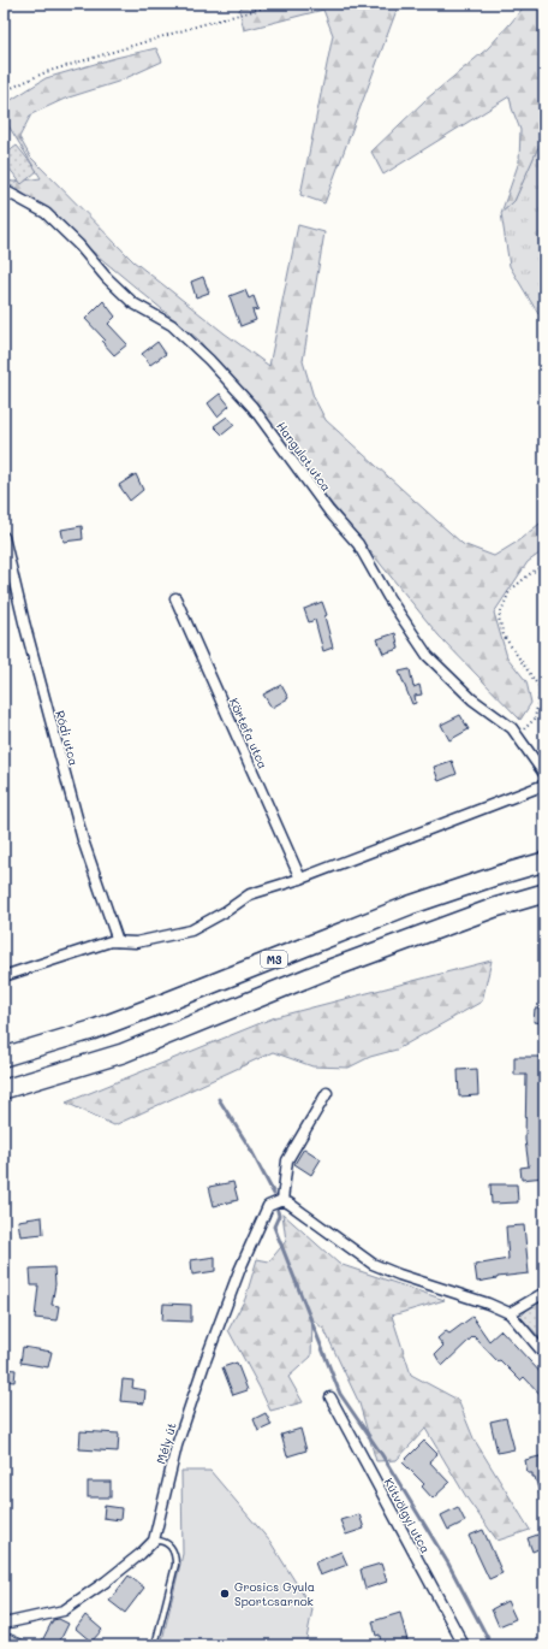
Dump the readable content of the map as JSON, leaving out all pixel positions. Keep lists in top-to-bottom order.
{
  "streets": {
    "highway": ["M3"],
    "street": [
      "Hangulat utca",
      "Körtefa utca",
      "Ródi utca",
      "Mély út",
      "Kútvölgyi utca"
    ]
  },
  "places": ["Grosics Gyula Sportcsarnok"]
}
